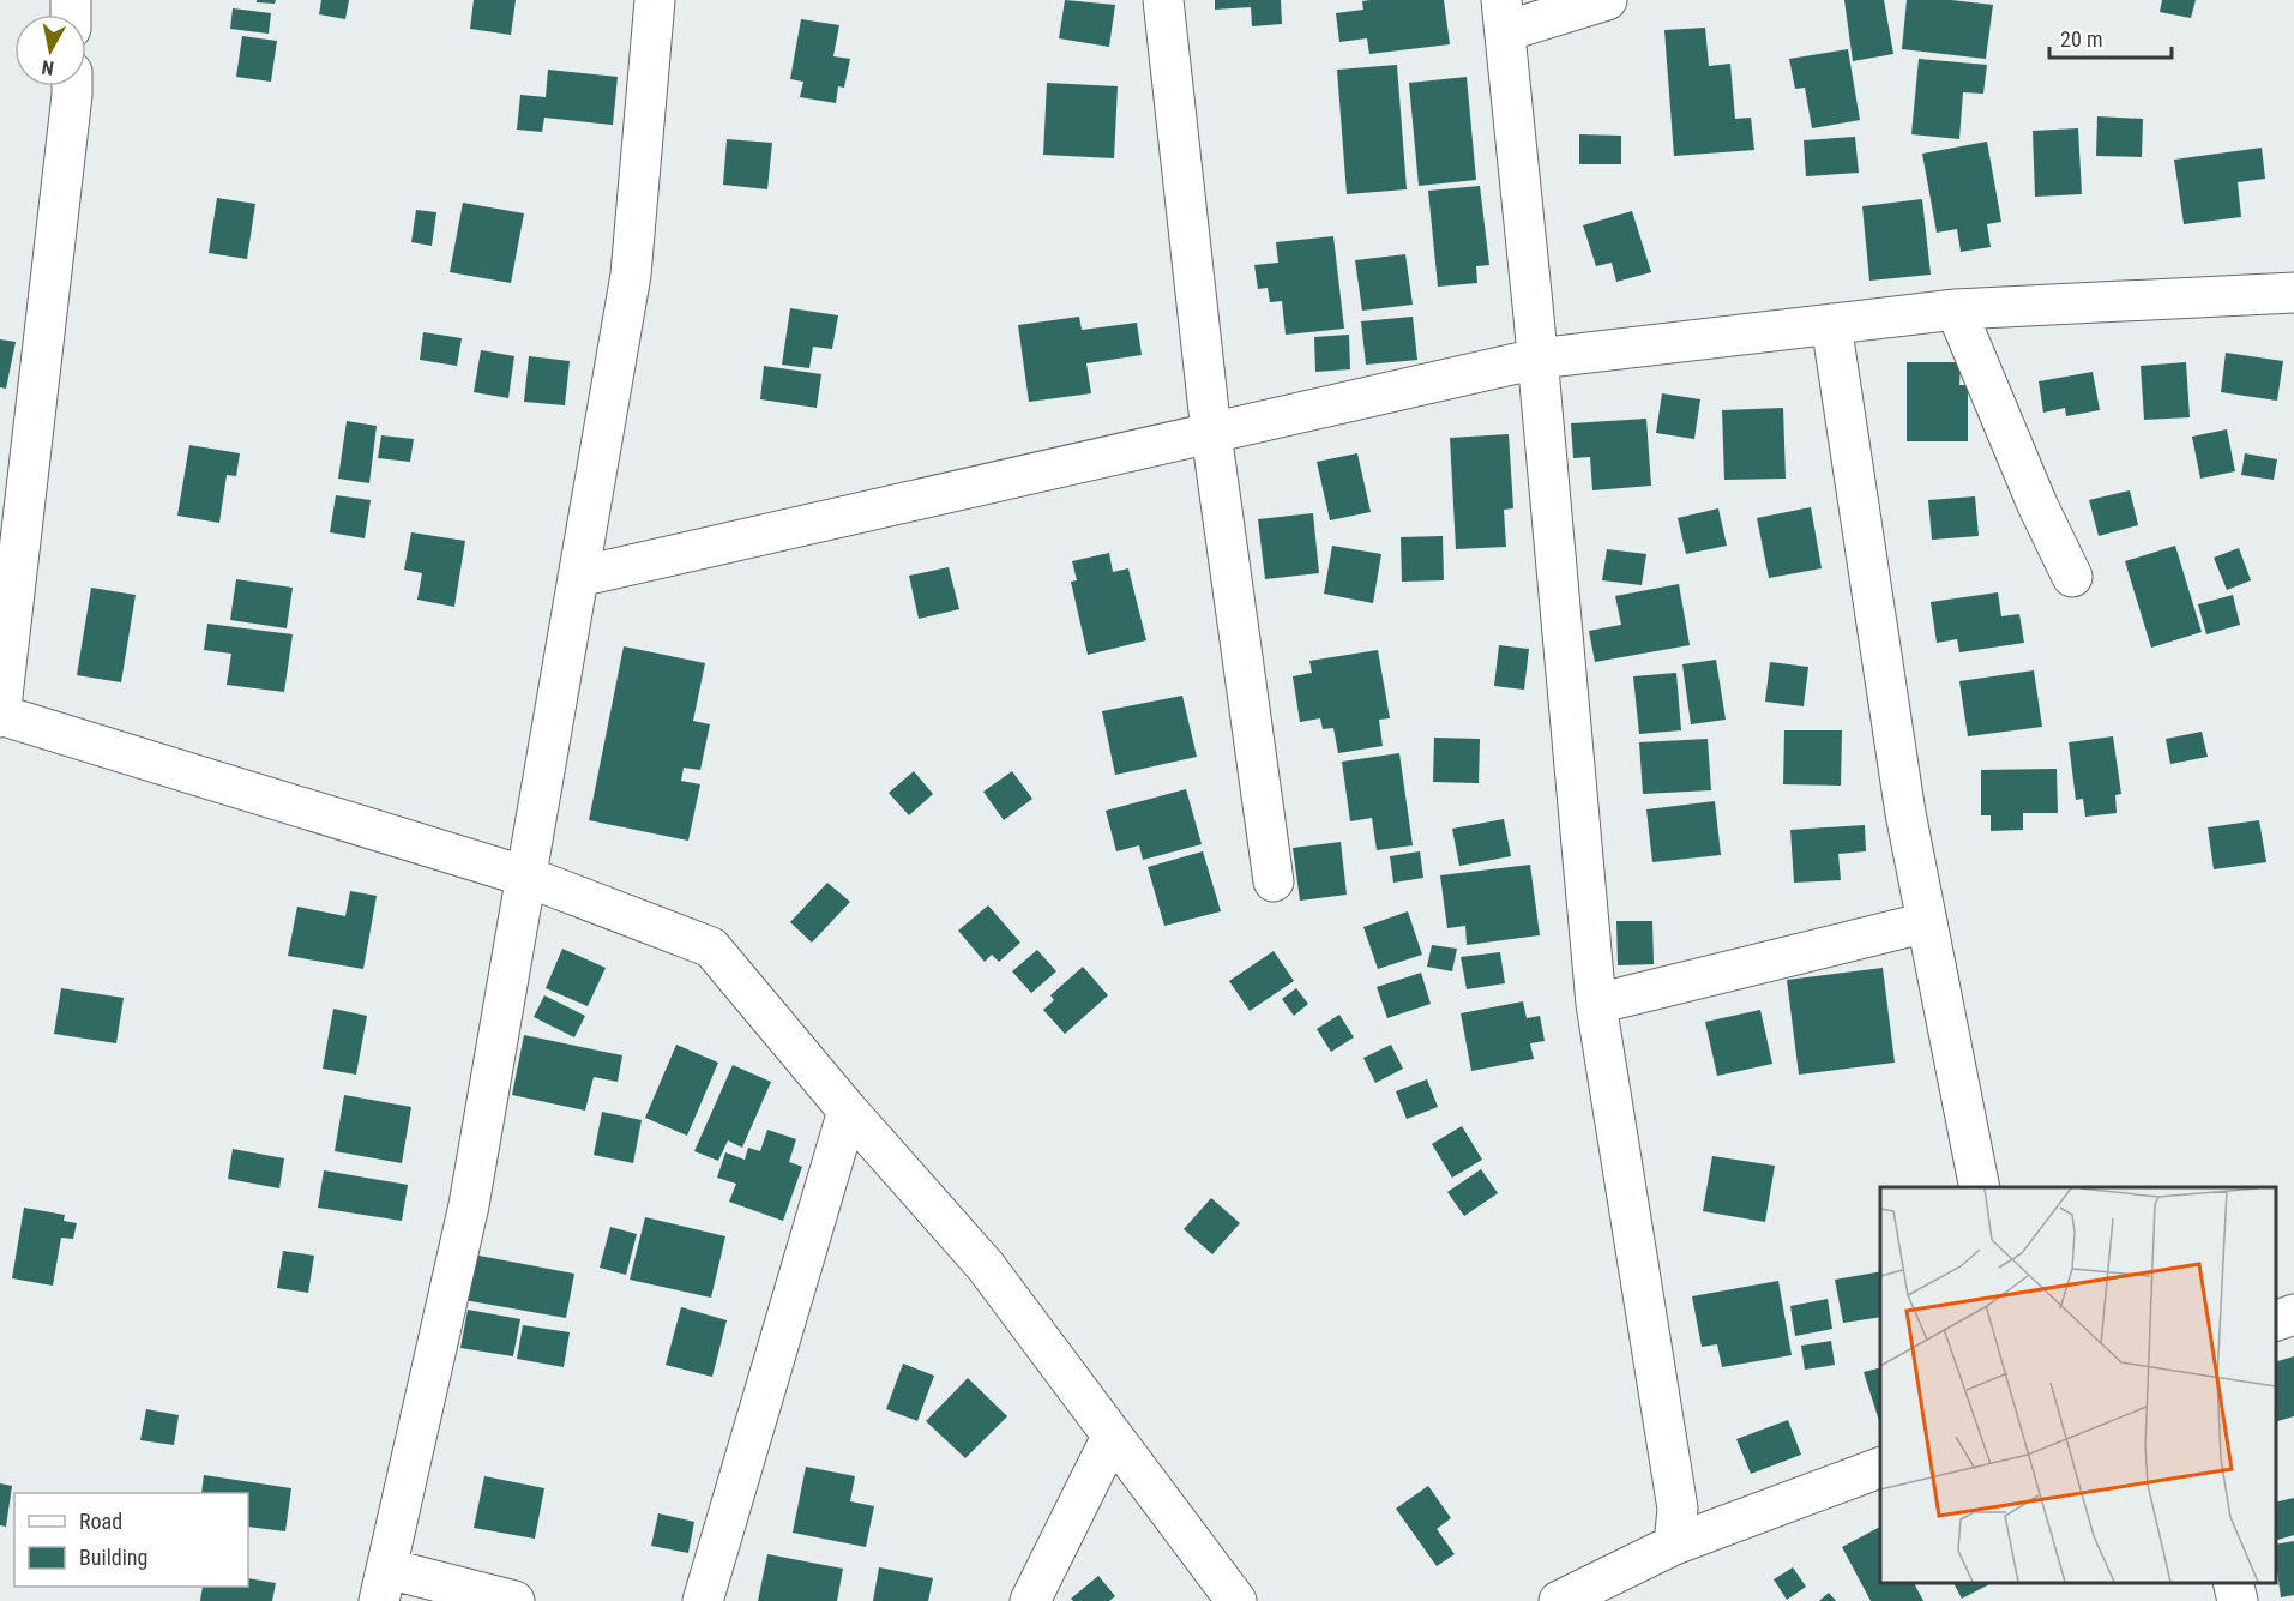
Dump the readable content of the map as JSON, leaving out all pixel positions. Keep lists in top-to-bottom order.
{
  "legend": ["Road", "Building"],
  "scale_bar": "20 m",
  "north": "bottom"
}
